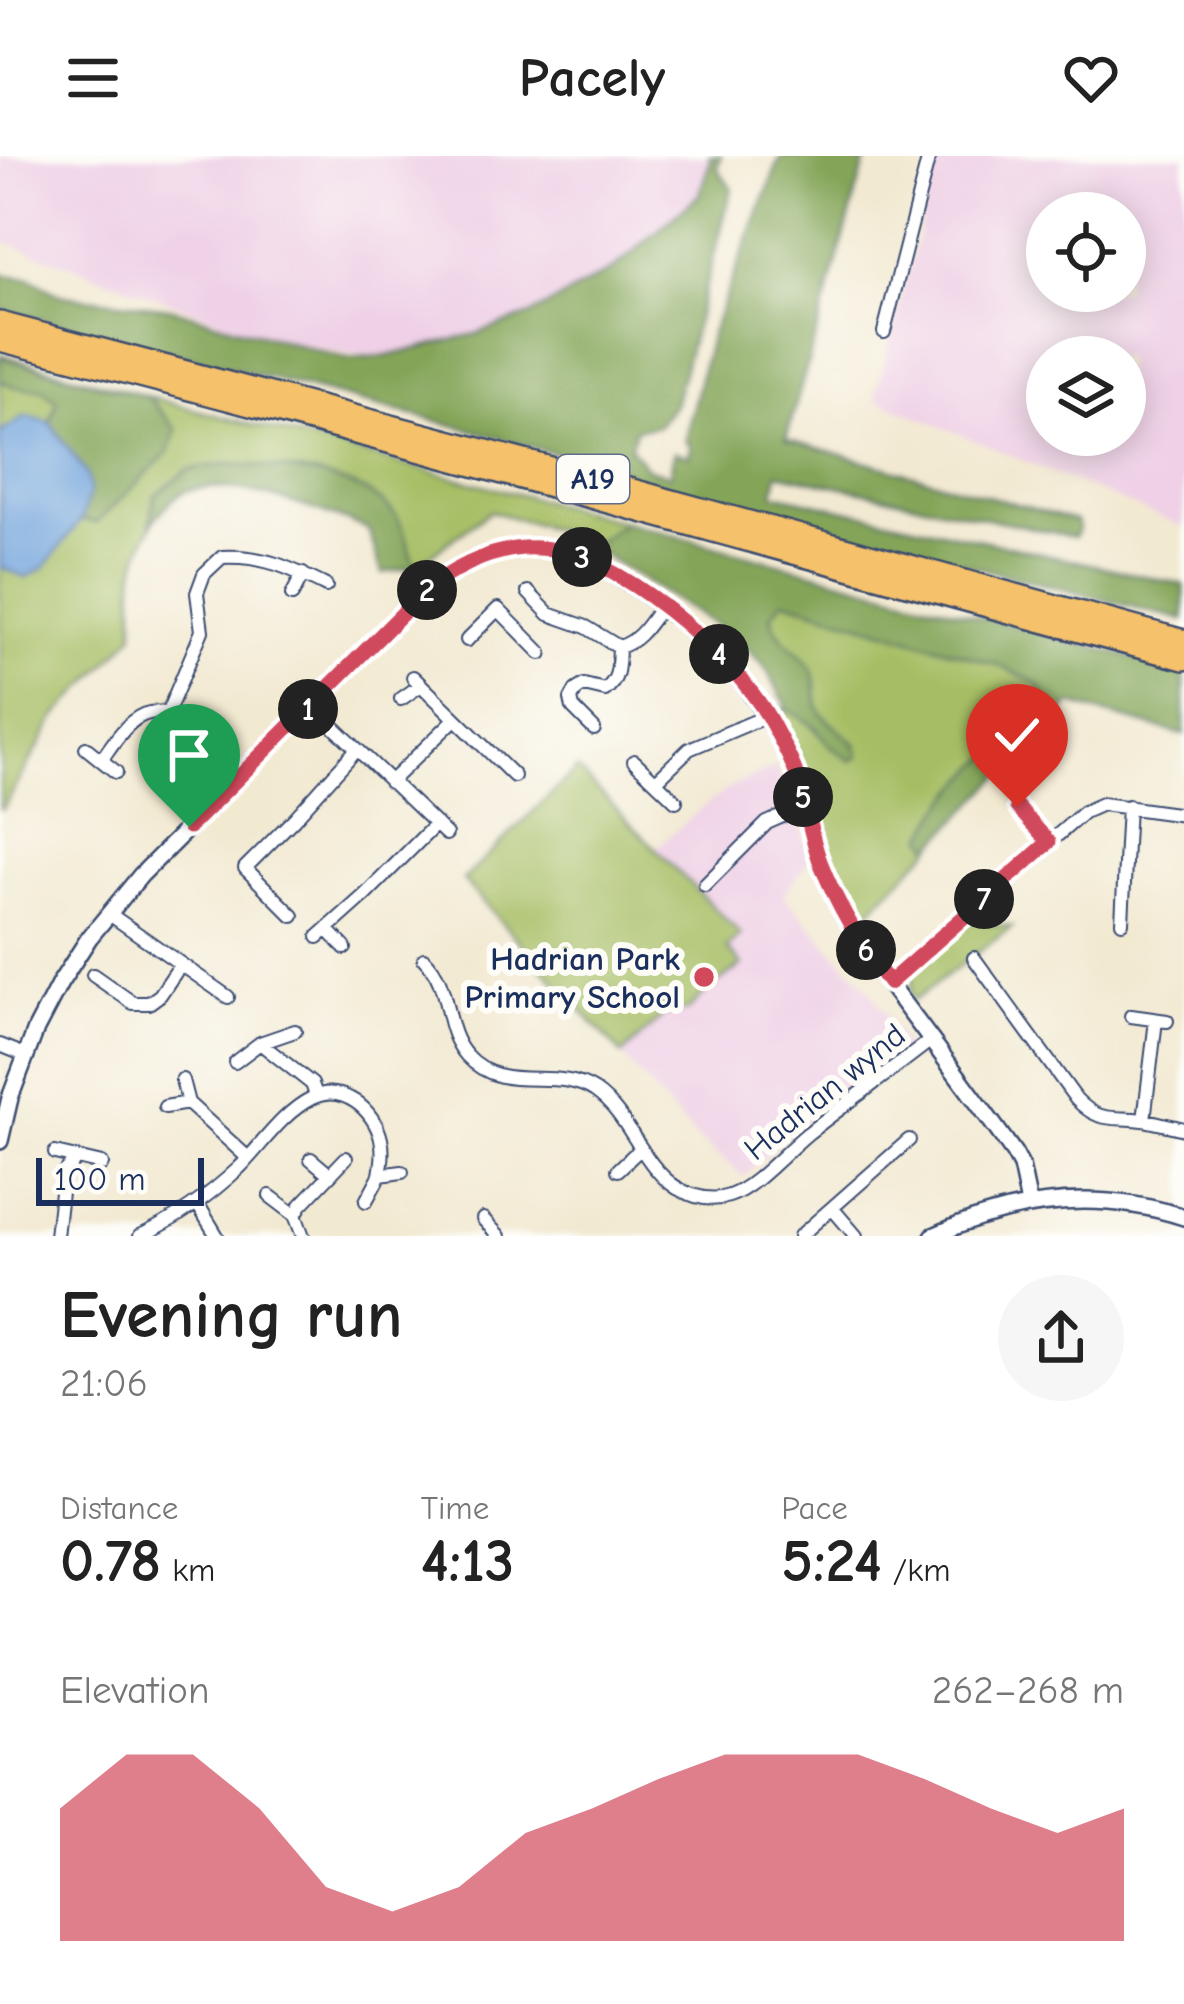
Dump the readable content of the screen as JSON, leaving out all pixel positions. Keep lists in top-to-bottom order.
{
  "streets": {
    "highway": ["A19"],
    "street": ["Hadrian wynd"]
  },
  "places": ["Hadrian Park Primary School"],
  "scale_bar": "100 m",
  "page": {
    "header": "Pacely",
    "pins": [
      "3",
      "2",
      "4",
      "1",
      "5",
      "7",
      "6"
    ],
    "scale": "100 m",
    "heading": ["Evening run", "21:06"],
    "stats": [
      ["Distance", "0.78 km"],
      ["Time", "4:13"],
      ["Pace", "5:24 /km"]
    ],
    "chart": ["Elevation", "262–268 m"]
  }
}
